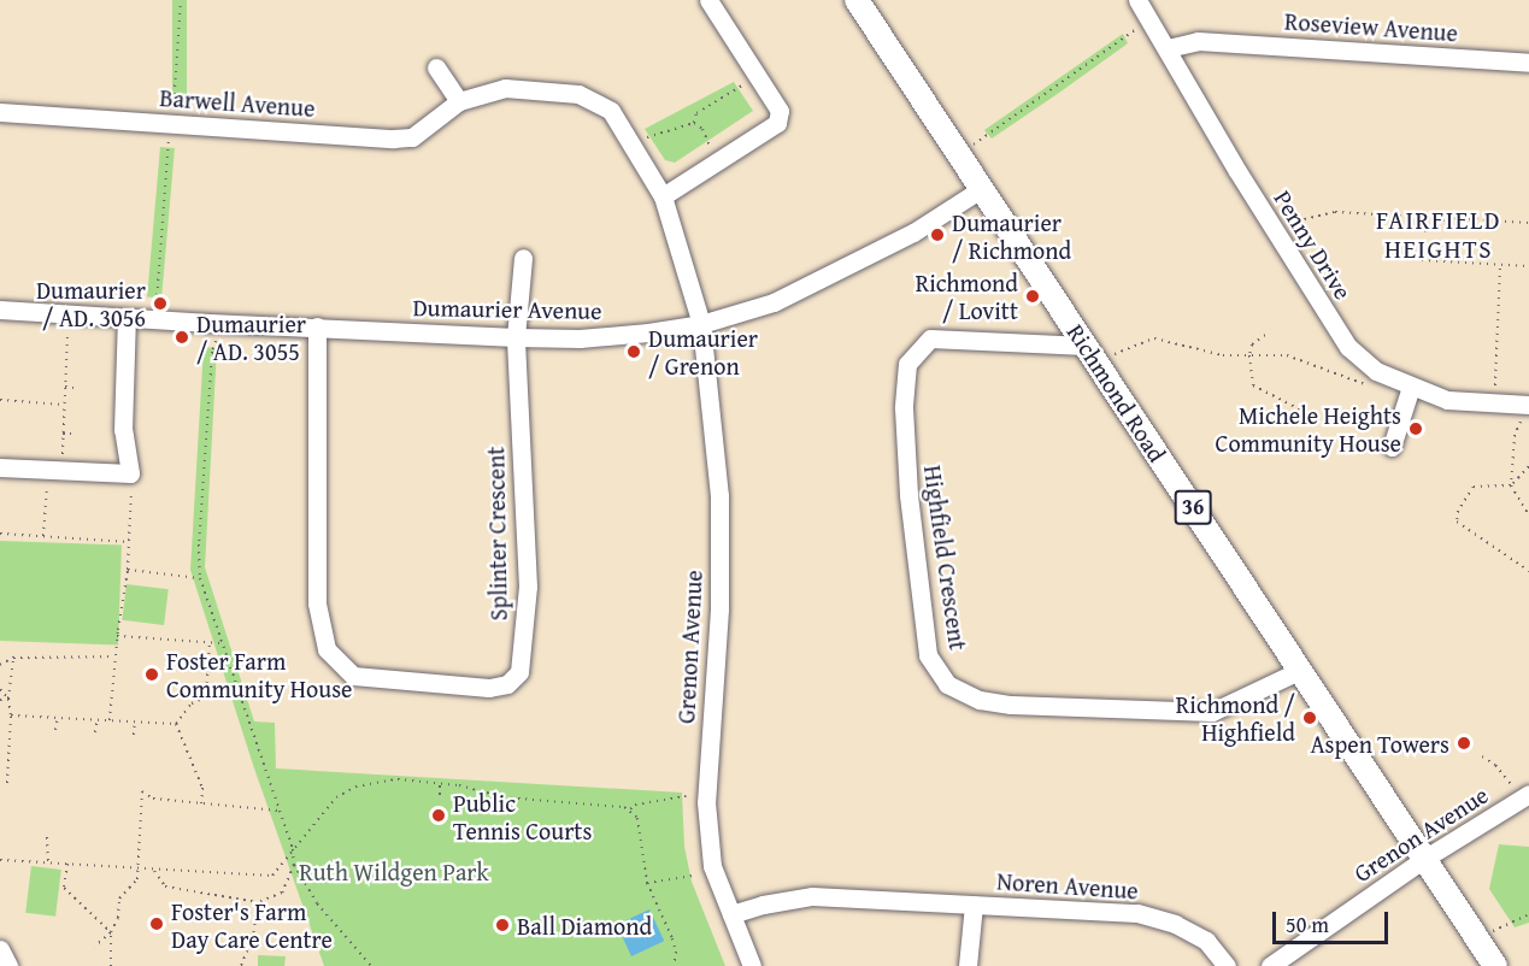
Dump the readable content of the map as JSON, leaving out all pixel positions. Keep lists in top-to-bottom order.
{
  "streets": {
    "main road": ["Richmond Road", "36"],
    "street": [
      "Roseview Avenue",
      "Barwell Avenue",
      "Penny Drive",
      "Dumaurier Avenue",
      "Splinter Crescent",
      "Highfield Crescent",
      "Grenon Avenue",
      "Noren Avenue"
    ]
  },
  "crossings": [
    ["Roseview Avenue", "Penny Drive"],
    ["Barwell Avenue", "Dumaurier Avenue"],
    ["Barwell Avenue", "Grenon Avenue"],
    ["Dumaurier Avenue", "Richmond Road"],
    ["Dumaurier Avenue", "Splinter Crescent"],
    ["Dumaurier Avenue", "Grenon Avenue"],
    ["Richmond Road", "Highfield Crescent"],
    ["Richmond Road", "Grenon Avenue"],
    ["Grenon Avenue", "Noren Avenue"]
  ],
  "districts": ["FAIRFIELD HEIGHTS"],
  "parks": ["Ruth Wildgen Park"],
  "places": [
    "Dumaurier / Richmond",
    "Richmond / Lovitt",
    "Dumaurier / AD. 3056",
    "Dumaurier / AD. 3055",
    "Dumaurier / Grenon",
    "Michele Heights Community House",
    "Foster Farm Community House",
    "Richmond / Highfield",
    "Aspen Towers",
    "Public Tennis Courts",
    "Foster's Farm Day Care Centre",
    "Ball Diamond"
  ],
  "scale_bar": "50 m"
}
